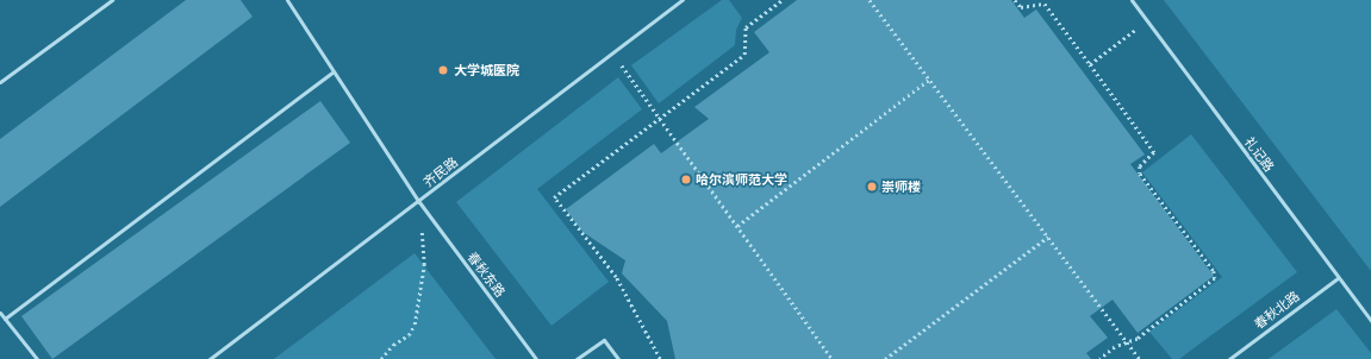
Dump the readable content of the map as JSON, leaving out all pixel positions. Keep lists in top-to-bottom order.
{
  "streets": {
    "lane": [
      "礼记路",
      "齐民路",
      "春秋东路",
      "春秋北路"
    ]
  },
  "crossings": [
    ["礼记路", "春秋北路"],
    ["齐民路", "春秋东路"]
  ],
  "places": ["大学城医院", "哈尔滨师范大学", "崇师楼"]
}
